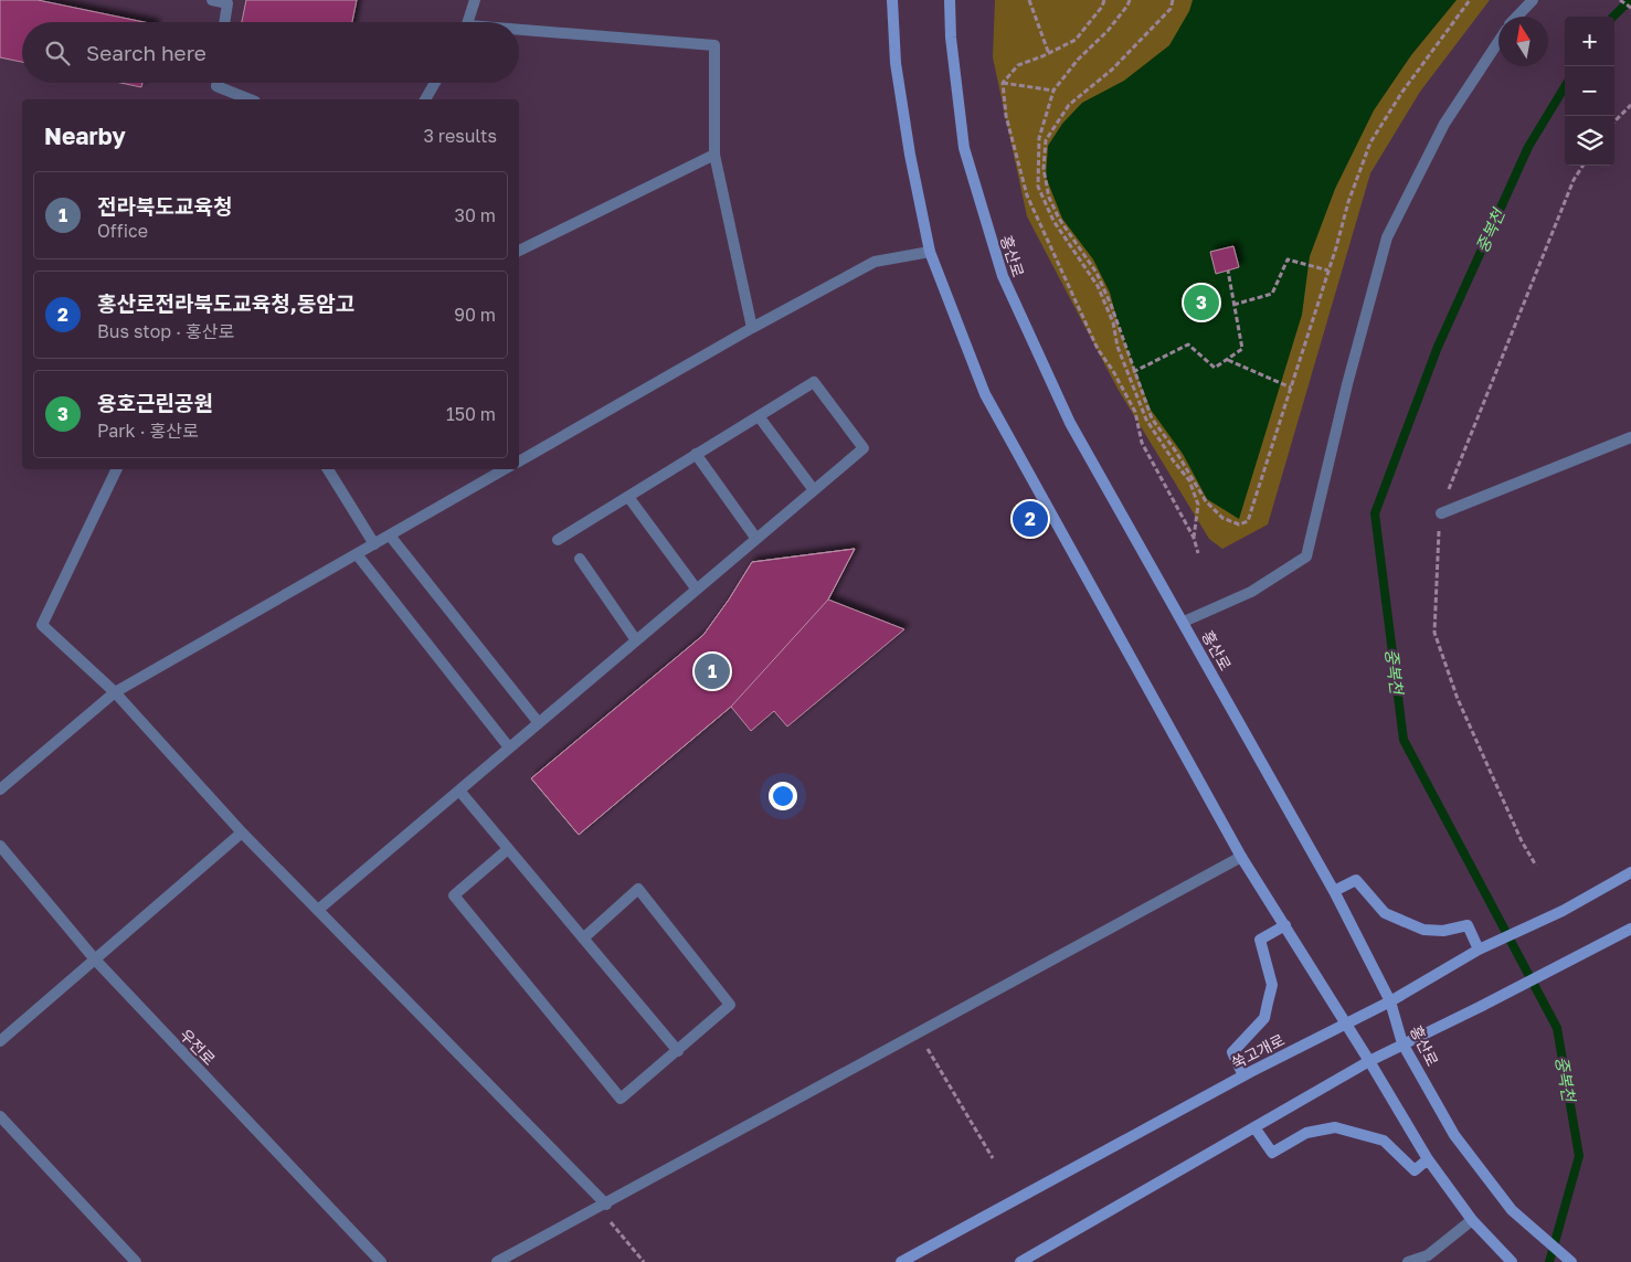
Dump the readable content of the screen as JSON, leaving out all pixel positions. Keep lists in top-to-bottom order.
{
  "streets": {
    "street": ["홍산로", "우전로", "쑥고개로"]
  },
  "crossings": [
    ["홍산로", "쑥고개로"]
  ],
  "water": ["중복천"],
  "north": "top",
  "page": {
    "map_buttons": ["+", "−"],
    "search": "Search here",
    "heading": ["Nearby", "3 results"],
    "list": [
      {
        "mark": "1",
        "name": "전라북도교육청",
        "note": "Office",
        "value": "30 m"
      },
      {
        "mark": "2",
        "name": "홍산로전라북도교육청,동암고",
        "note": "Bus stop · 홍산로",
        "value": "90 m"
      },
      {
        "mark": "3",
        "name": "용호근린공원",
        "note": "Park · 홍산로",
        "value": "150 m"
      }
    ],
    "pins": ["3", "2", "1"]
  }
}
